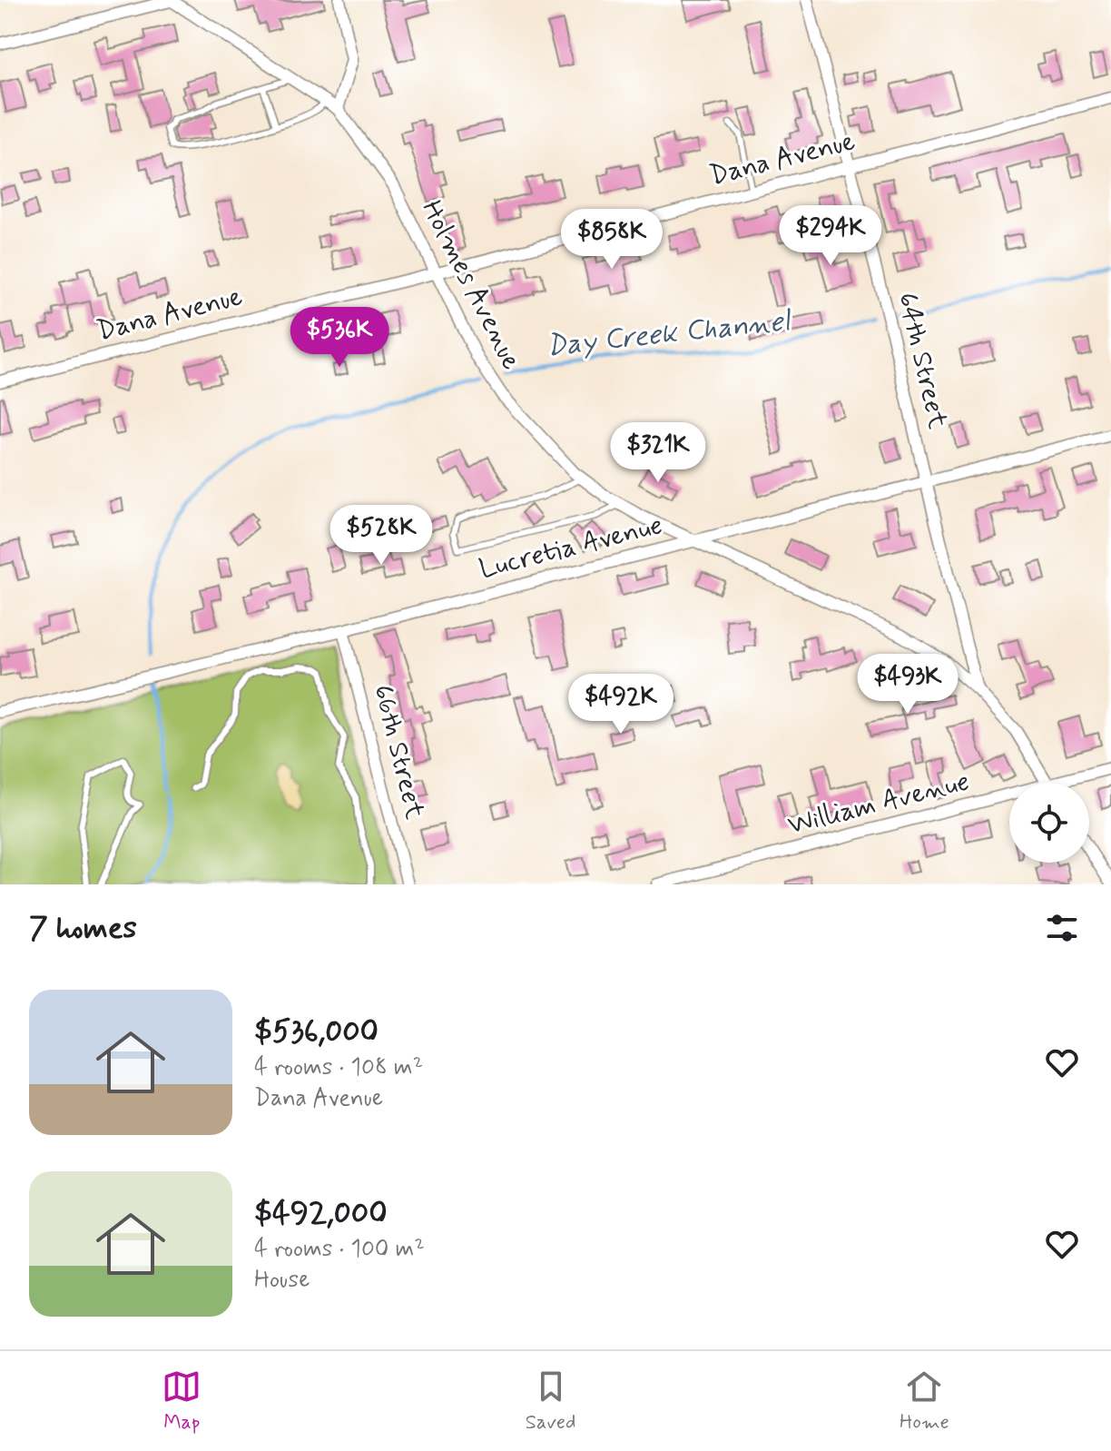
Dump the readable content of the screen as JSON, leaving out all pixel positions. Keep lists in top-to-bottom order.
{
  "streets": {
    "street": [
      "Dana Avenue",
      "Holmes Avenue",
      "64th Street",
      "Lucretia Avenue",
      "66th Street",
      "William Avenue"
    ]
  },
  "crossings": [
    ["Dana Avenue", "Holmes Avenue"],
    ["Dana Avenue", "64th Street"],
    ["Holmes Avenue", "64th Street"],
    ["Holmes Avenue", "Lucretia Avenue"],
    ["64th Street", "Lucretia Avenue"],
    ["Lucretia Avenue", "66th Street"]
  ],
  "water": ["Day Creek Channel"],
  "page": {
    "price": [
      "$294K",
      "$858K",
      "$536K",
      "$321K",
      "$528K",
      "$493K",
      "$492K"
    ],
    "heading": "7 homes",
    "list": [
      {
        "name": "$536,000",
        "note": "4 rooms · 108 m² · Dana Avenue"
      },
      {
        "name": "$492,000",
        "note": "4 rooms · 100 m² · House"
      }
    ],
    "tabs": ["Map", "Saved", "Home"]
  }
}
